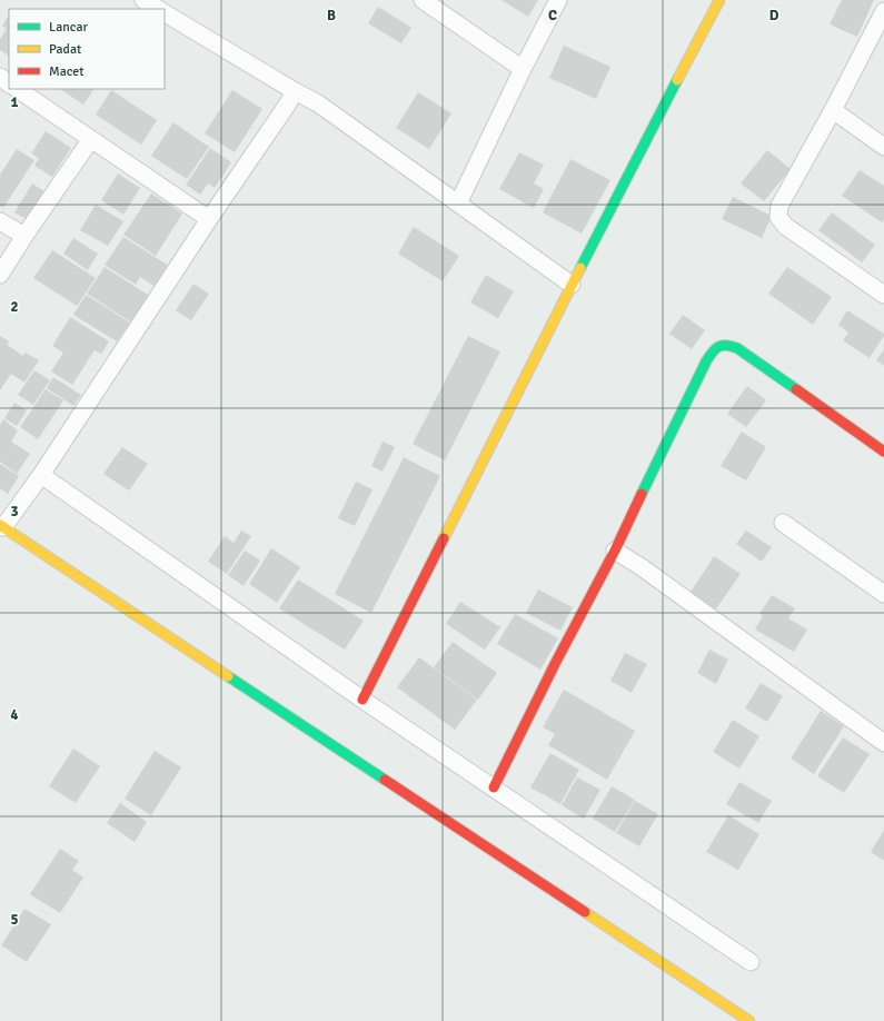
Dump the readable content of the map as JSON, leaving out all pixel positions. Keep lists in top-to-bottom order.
{
  "legend": ["Lancar", "Padat", "Macet"],
  "grid": {
    "columns": ["B", "C", "D"],
    "rows": [
      "1",
      "2",
      "3",
      "4",
      "5"
    ]
  }
}
